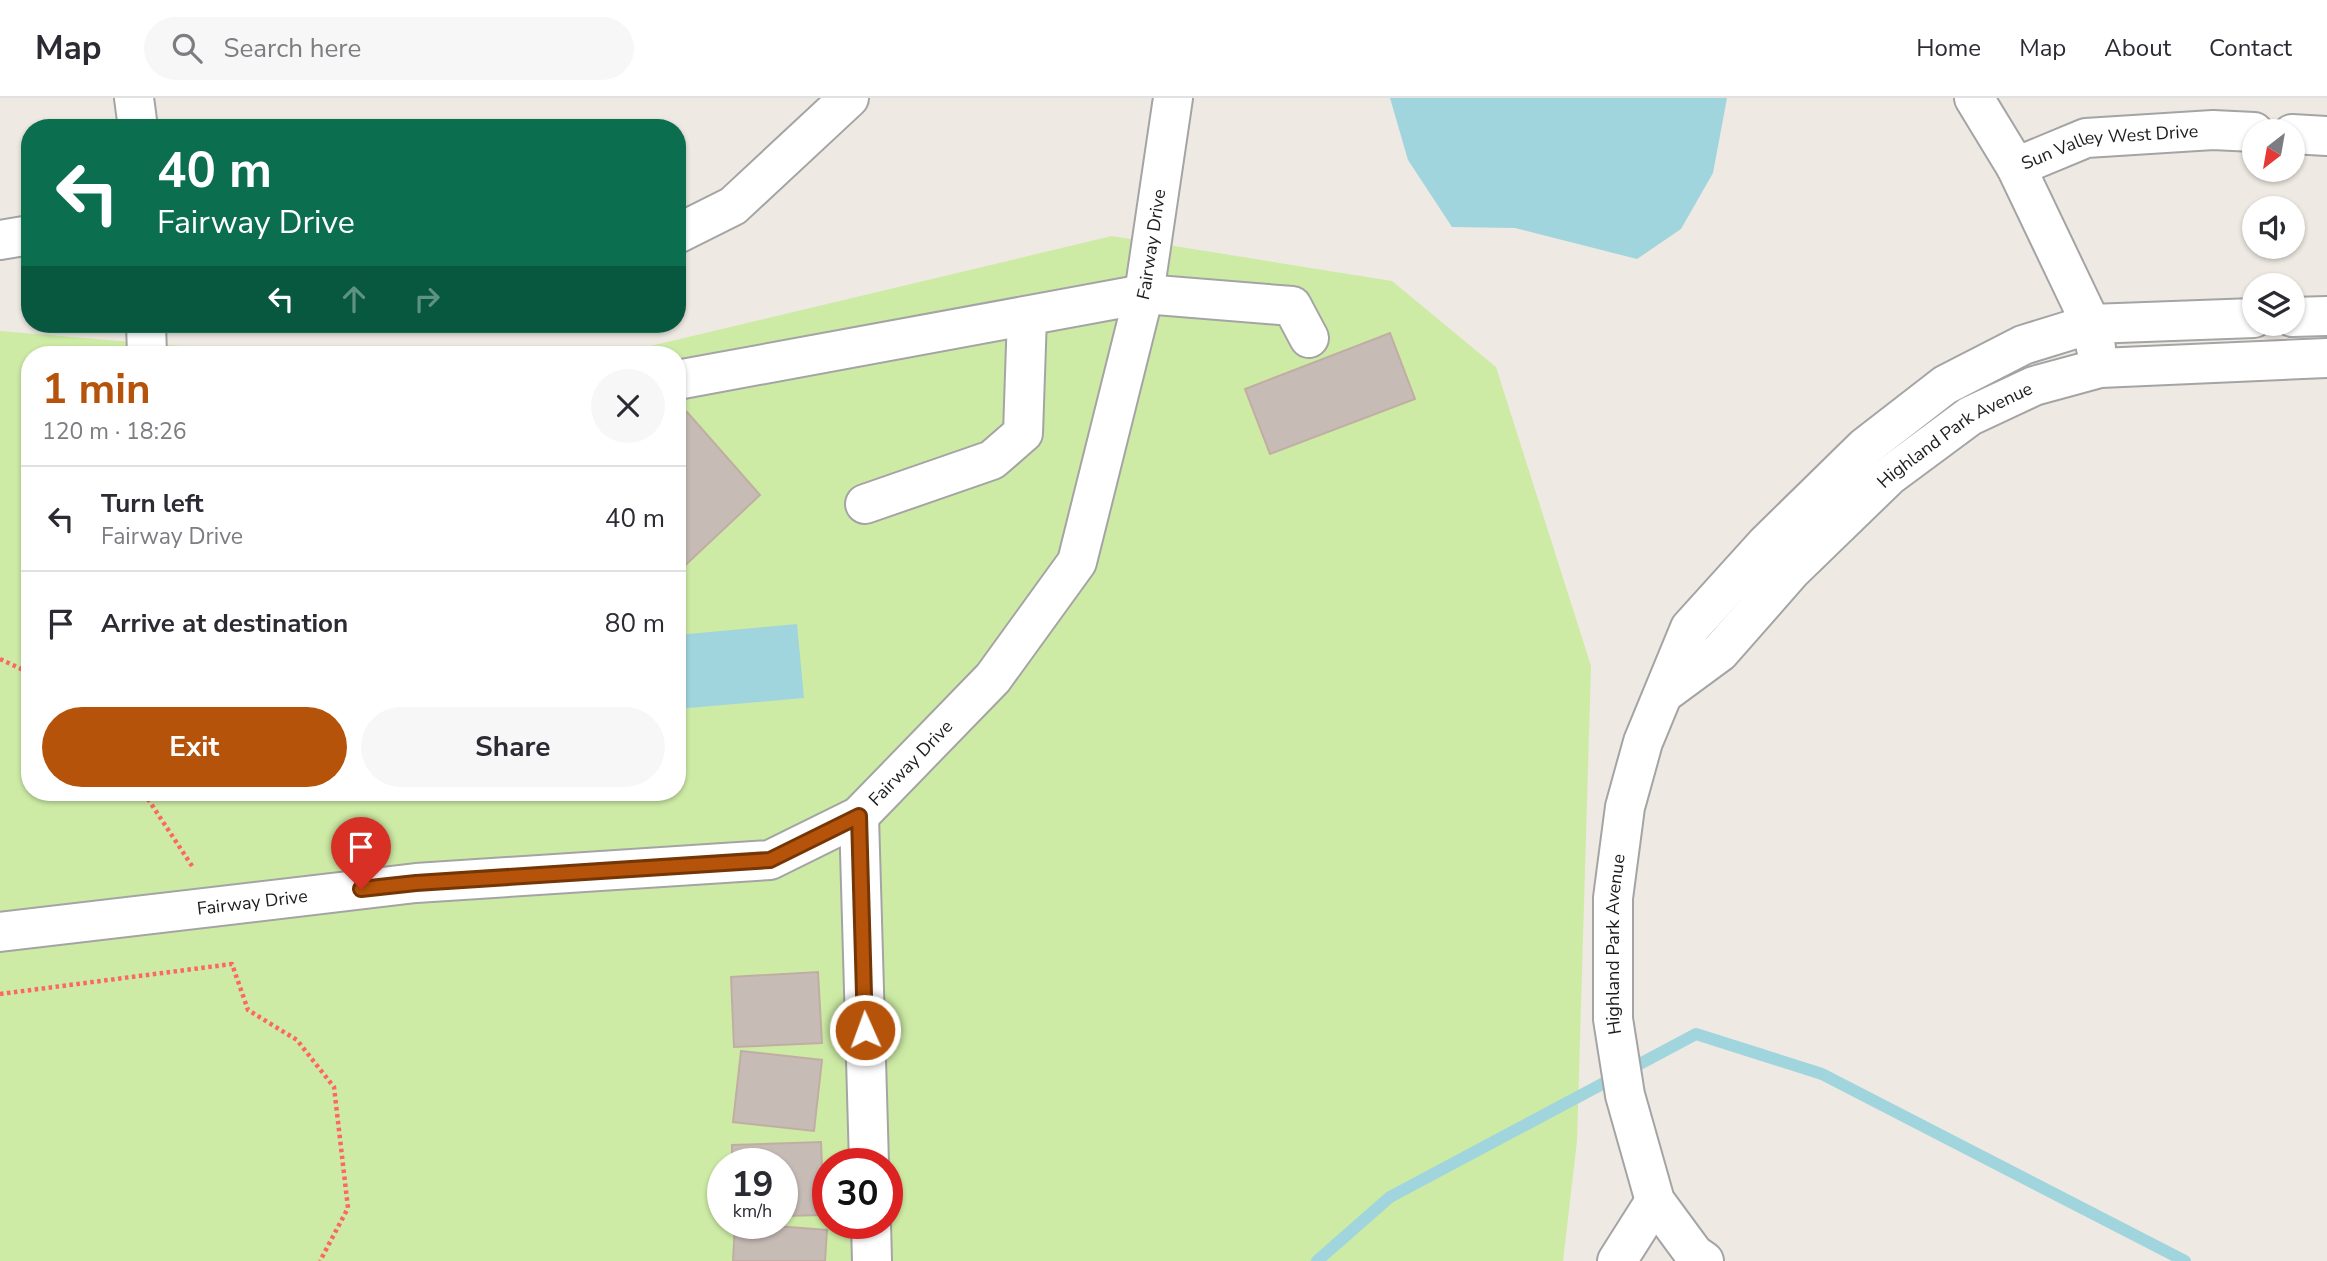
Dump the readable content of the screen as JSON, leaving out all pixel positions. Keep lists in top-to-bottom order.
{
  "streets": {
    "street": ["Sun Valley West Drive", "Fairway Drive", "Highland Park Avenue"]
  },
  "crossings": [
    ["Sun Valley West Drive", "Highland Park Avenue"]
  ],
  "north": "bottom left",
  "page": {
    "header": "Map",
    "search": "Search here",
    "nav": [
      "Home",
      "Map",
      "About",
      "Contact"
    ],
    "turn": ["40 m", "Fairway Drive"],
    "heading": ["1 min", "120 m · 18:26"],
    "list": [
      {
        "name": "Turn left",
        "note": "Fairway Drive",
        "value": "40 m"
      },
      {
        "name": "Arrive at destination",
        "value": "80 m"
      }
    ],
    "buttons": ["Exit", "Share"],
    "speed": "19 km/h",
    "limit": "30"
  }
}
